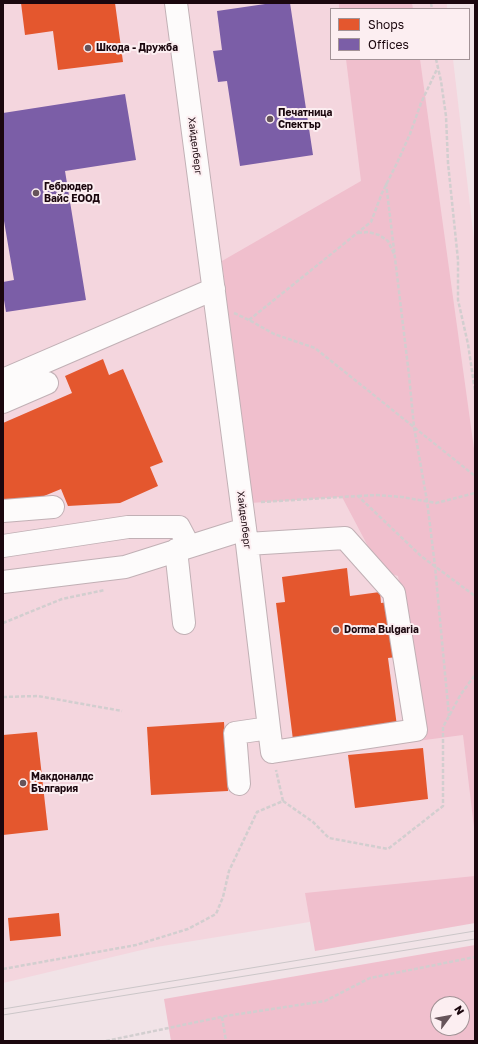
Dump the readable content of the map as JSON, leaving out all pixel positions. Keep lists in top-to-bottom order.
{
  "streets": {
    "street": ["Хайделберг"]
  },
  "places": [
    "Шкода - Дружба",
    "Печатница Спектър",
    "Гебрюдер Вайс ЕООД",
    "Dorma Bulgaria",
    "Макдоналдс България"
  ],
  "legend": ["Shops", "Offices"],
  "north": "top right"
}
